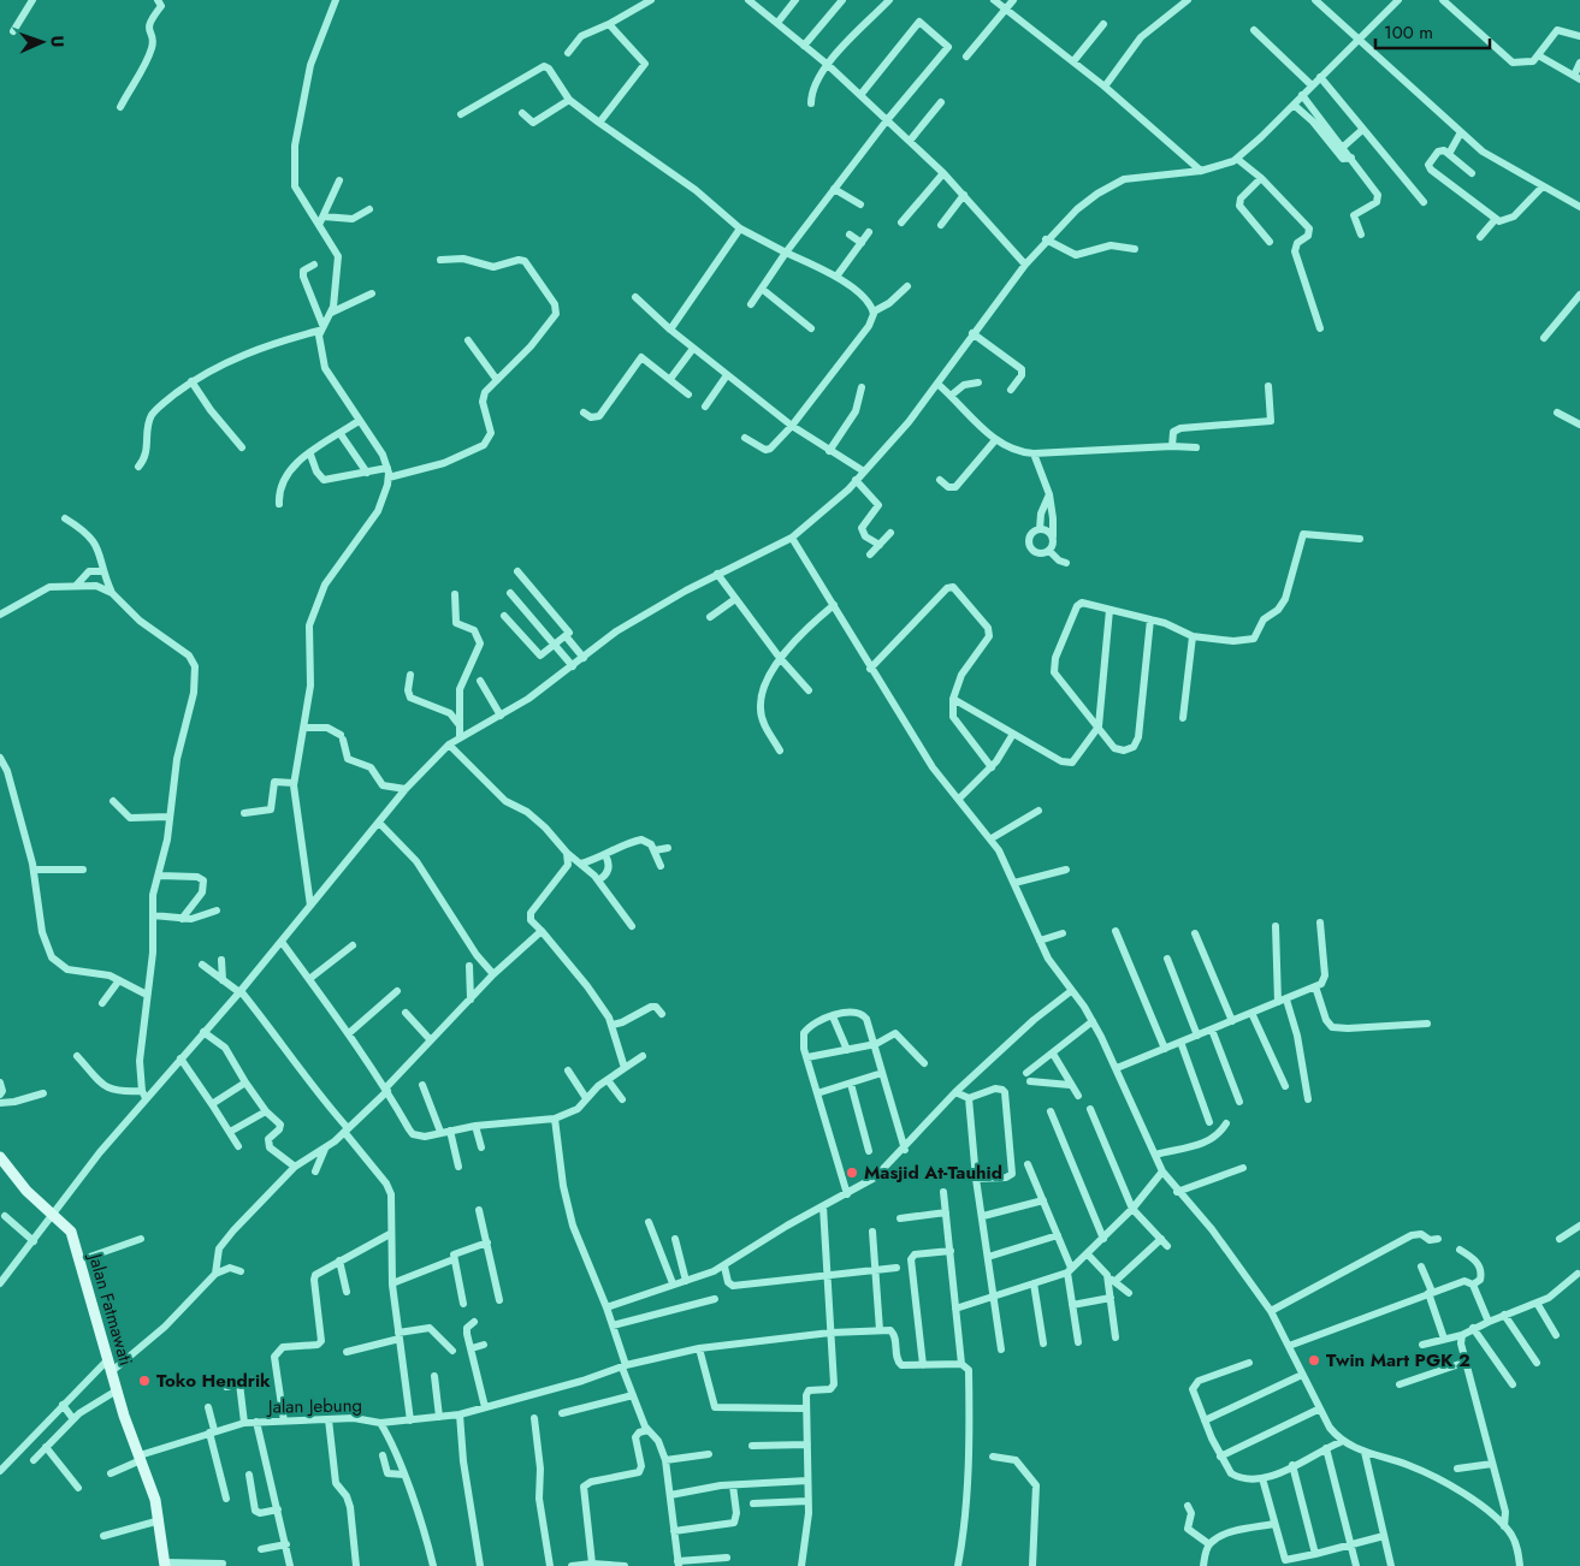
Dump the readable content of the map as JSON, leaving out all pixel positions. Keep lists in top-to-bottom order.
{
  "streets": {
    "street": ["Jalan Fatmawati", "Jalan Jebung"]
  },
  "crossings": [
    ["Jalan Fatmawati", "Jalan Jebung"]
  ],
  "places": ["Masjid At-Tauhid", "Twin Mart PGK 2", "Toko Hendrik"],
  "scale_bar": "100 m",
  "north": "right"
}
